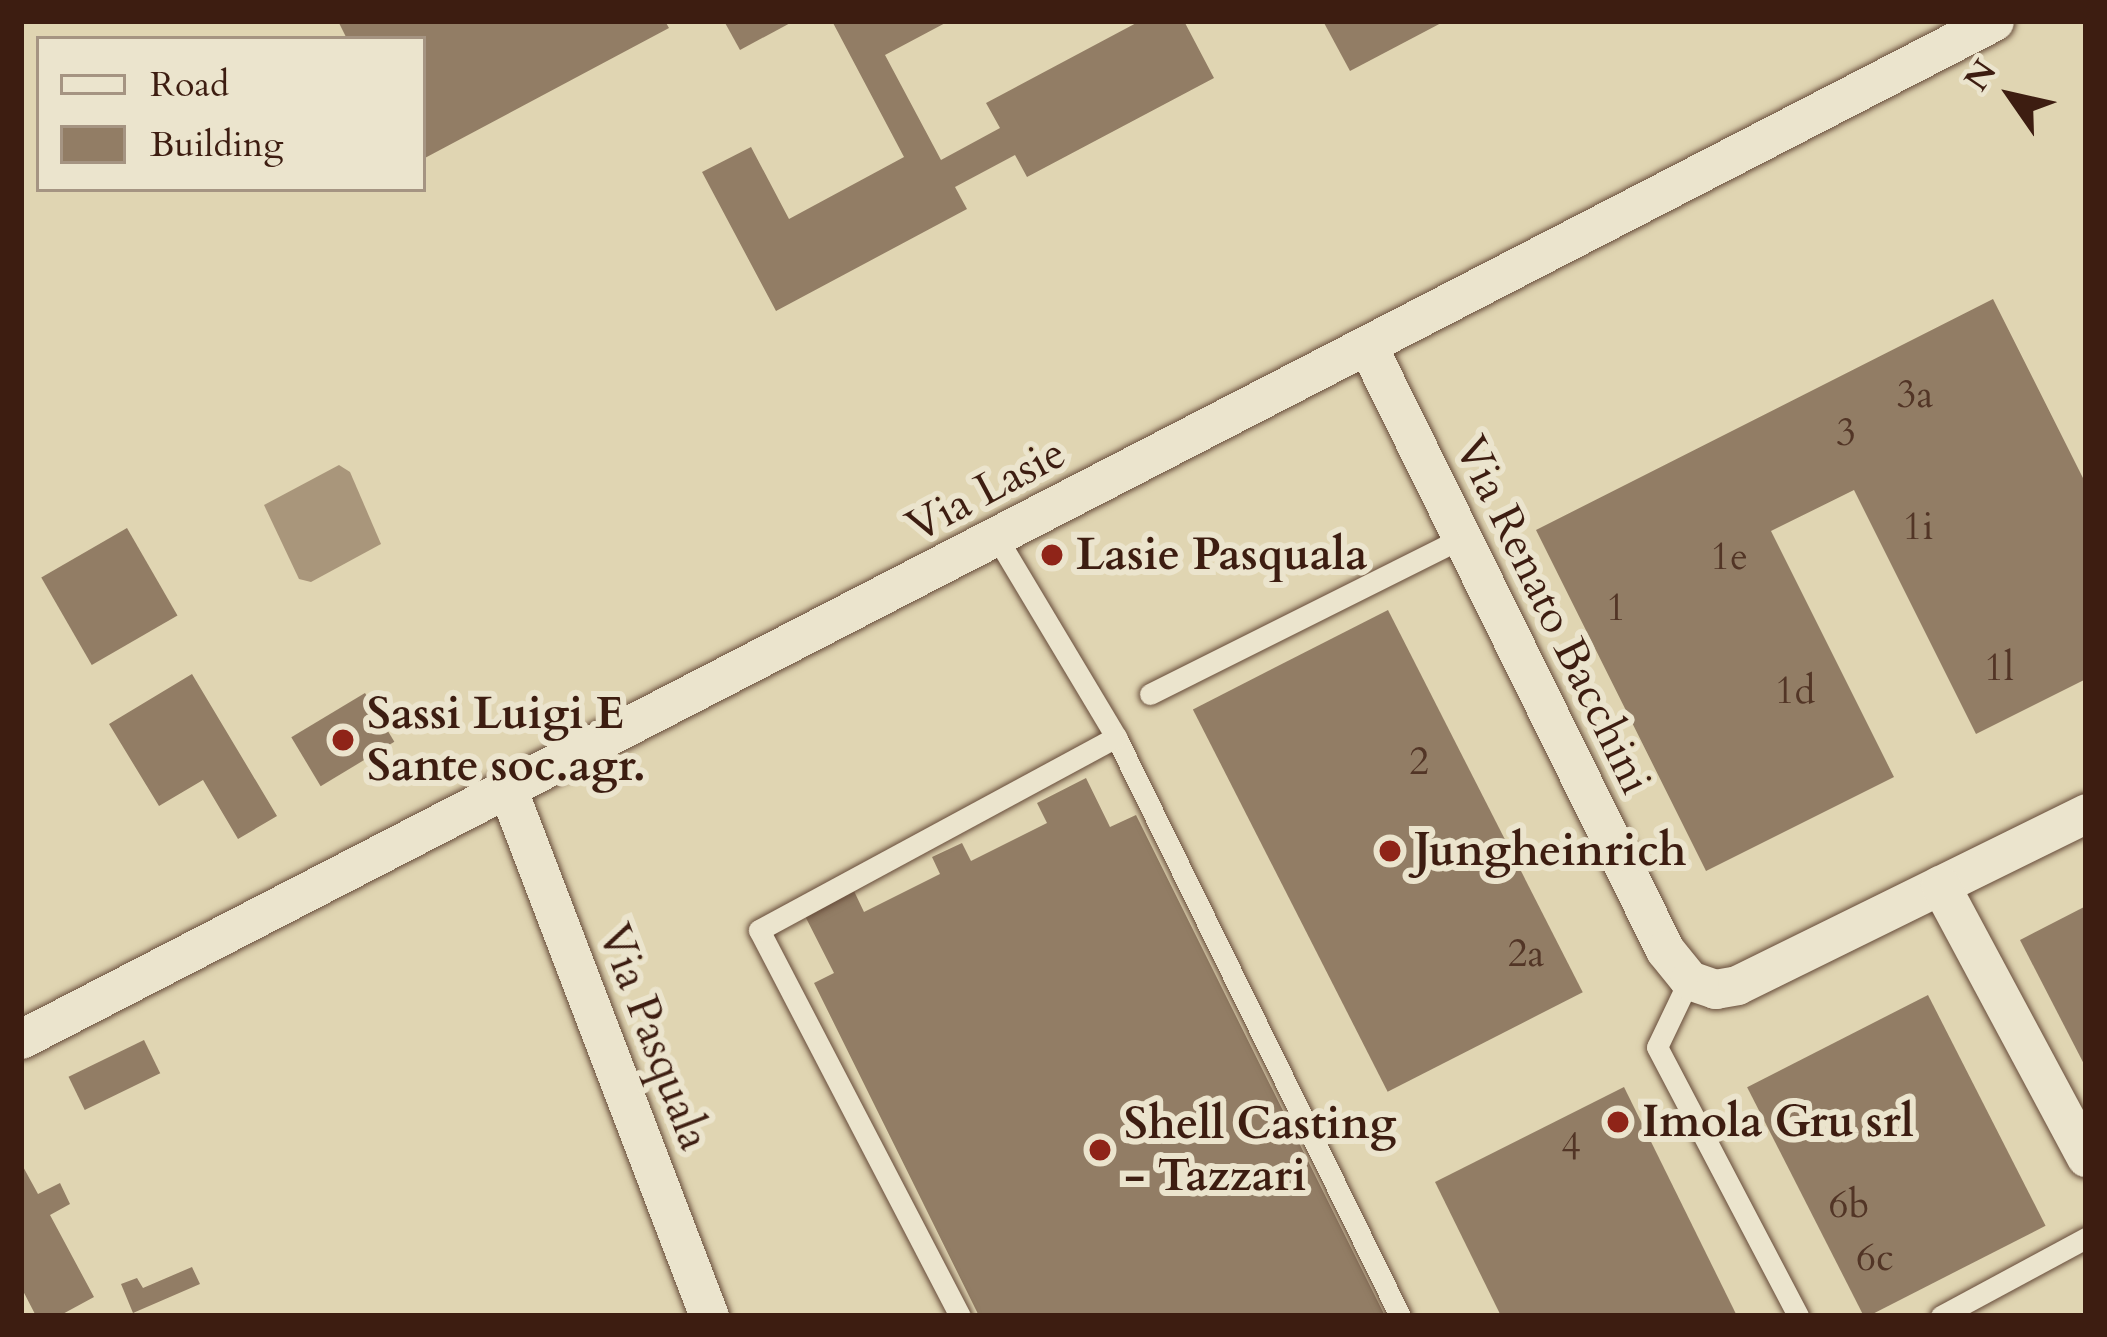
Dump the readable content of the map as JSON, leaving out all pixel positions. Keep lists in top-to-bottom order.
{
  "streets": {
    "street": ["Via Lasie", "Via Renato Bacchini", "Via Pasquala"]
  },
  "crossings": [
    ["Via Lasie", "Via Renato Bacchini"],
    ["Via Lasie", "Via Pasquala"]
  ],
  "places": [
    "Lasie Pasquala",
    "Sassi Luigi E Sante soc.agr.",
    "Jungheinrich",
    "Imola Gru srl",
    "Shell Casting - Tazzari"
  ],
  "house_numbers": [
    "3a",
    "3",
    "1i",
    "1e",
    "1",
    "1l",
    "1d",
    "2",
    "2a",
    "4",
    "6b",
    "6c"
  ],
  "legend": ["Road", "Building"],
  "north": "top left"
}
